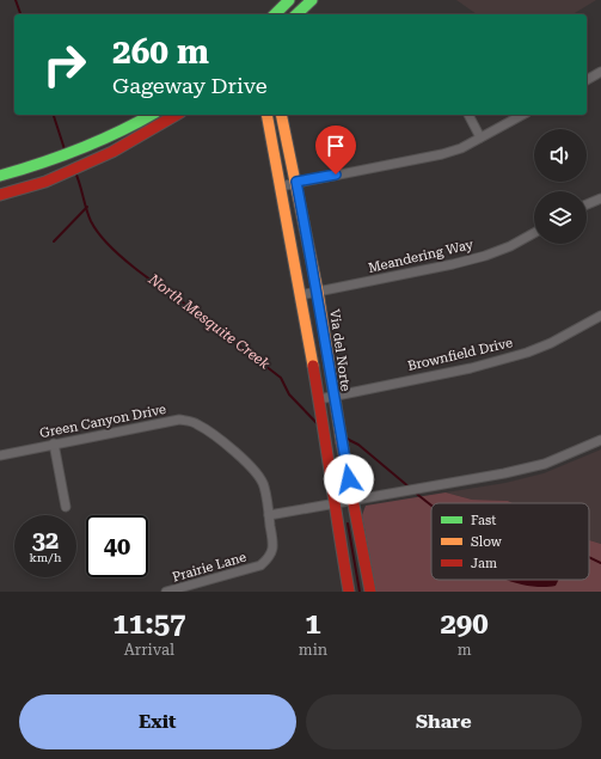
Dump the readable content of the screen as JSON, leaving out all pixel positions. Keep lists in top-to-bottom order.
{
  "streets": {
    "street": [
      "Meandering Way",
      "Via del Norte",
      "Brownfield Drive",
      "Green Canyon Drive",
      "Prairie Lane"
    ]
  },
  "crossings": [
    ["Meandering Way", "Via del Norte"],
    ["Via del Norte", "Brownfield Drive"],
    ["Green Canyon Drive", "Prairie Lane"]
  ],
  "water": ["North Mesquite Creek"],
  "legend": ["Fast", "Slow", "Jam"],
  "page": {
    "turn": ["260 m", "Gageway Drive"],
    "speed": "32 km/h",
    "limit": "40",
    "eta": [
      "11:57",
      "Arrival",
      "1",
      "min",
      "290",
      "m"
    ],
    "buttons": ["Exit", "Share"]
  }
}
